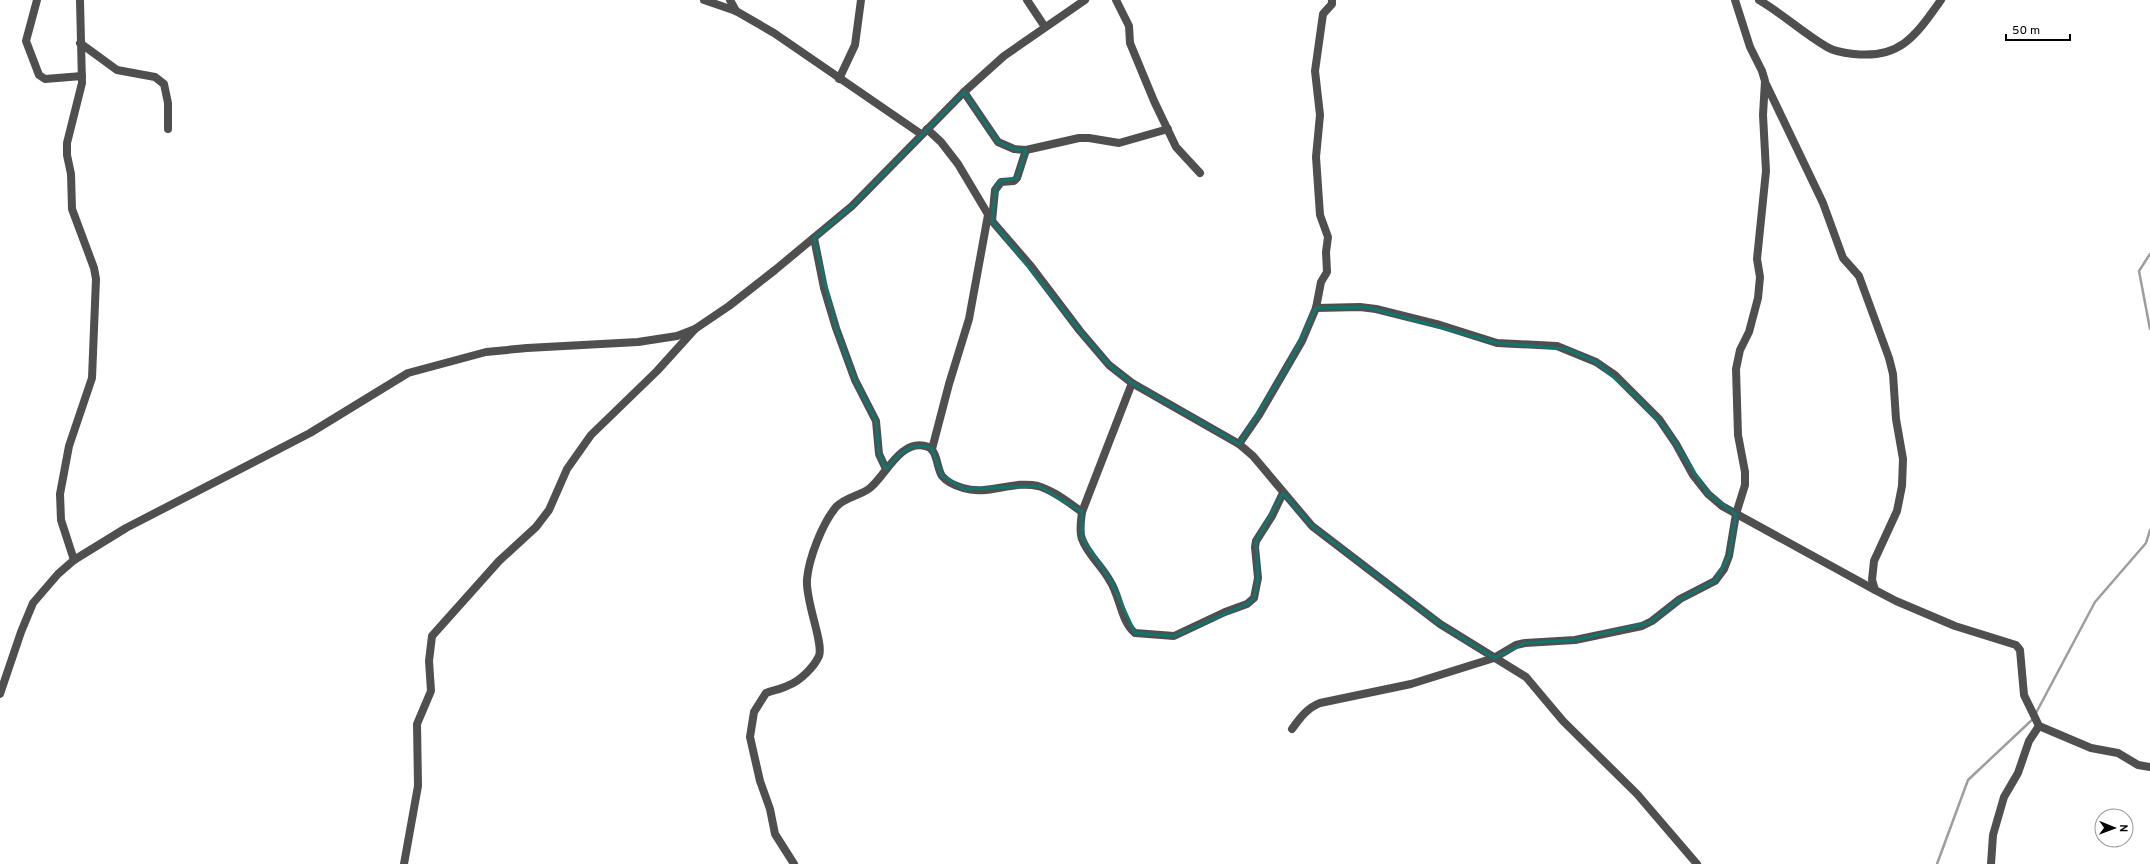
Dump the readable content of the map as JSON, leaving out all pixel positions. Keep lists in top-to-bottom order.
{
  "scale_bar": "50 m",
  "north": "right"
}
